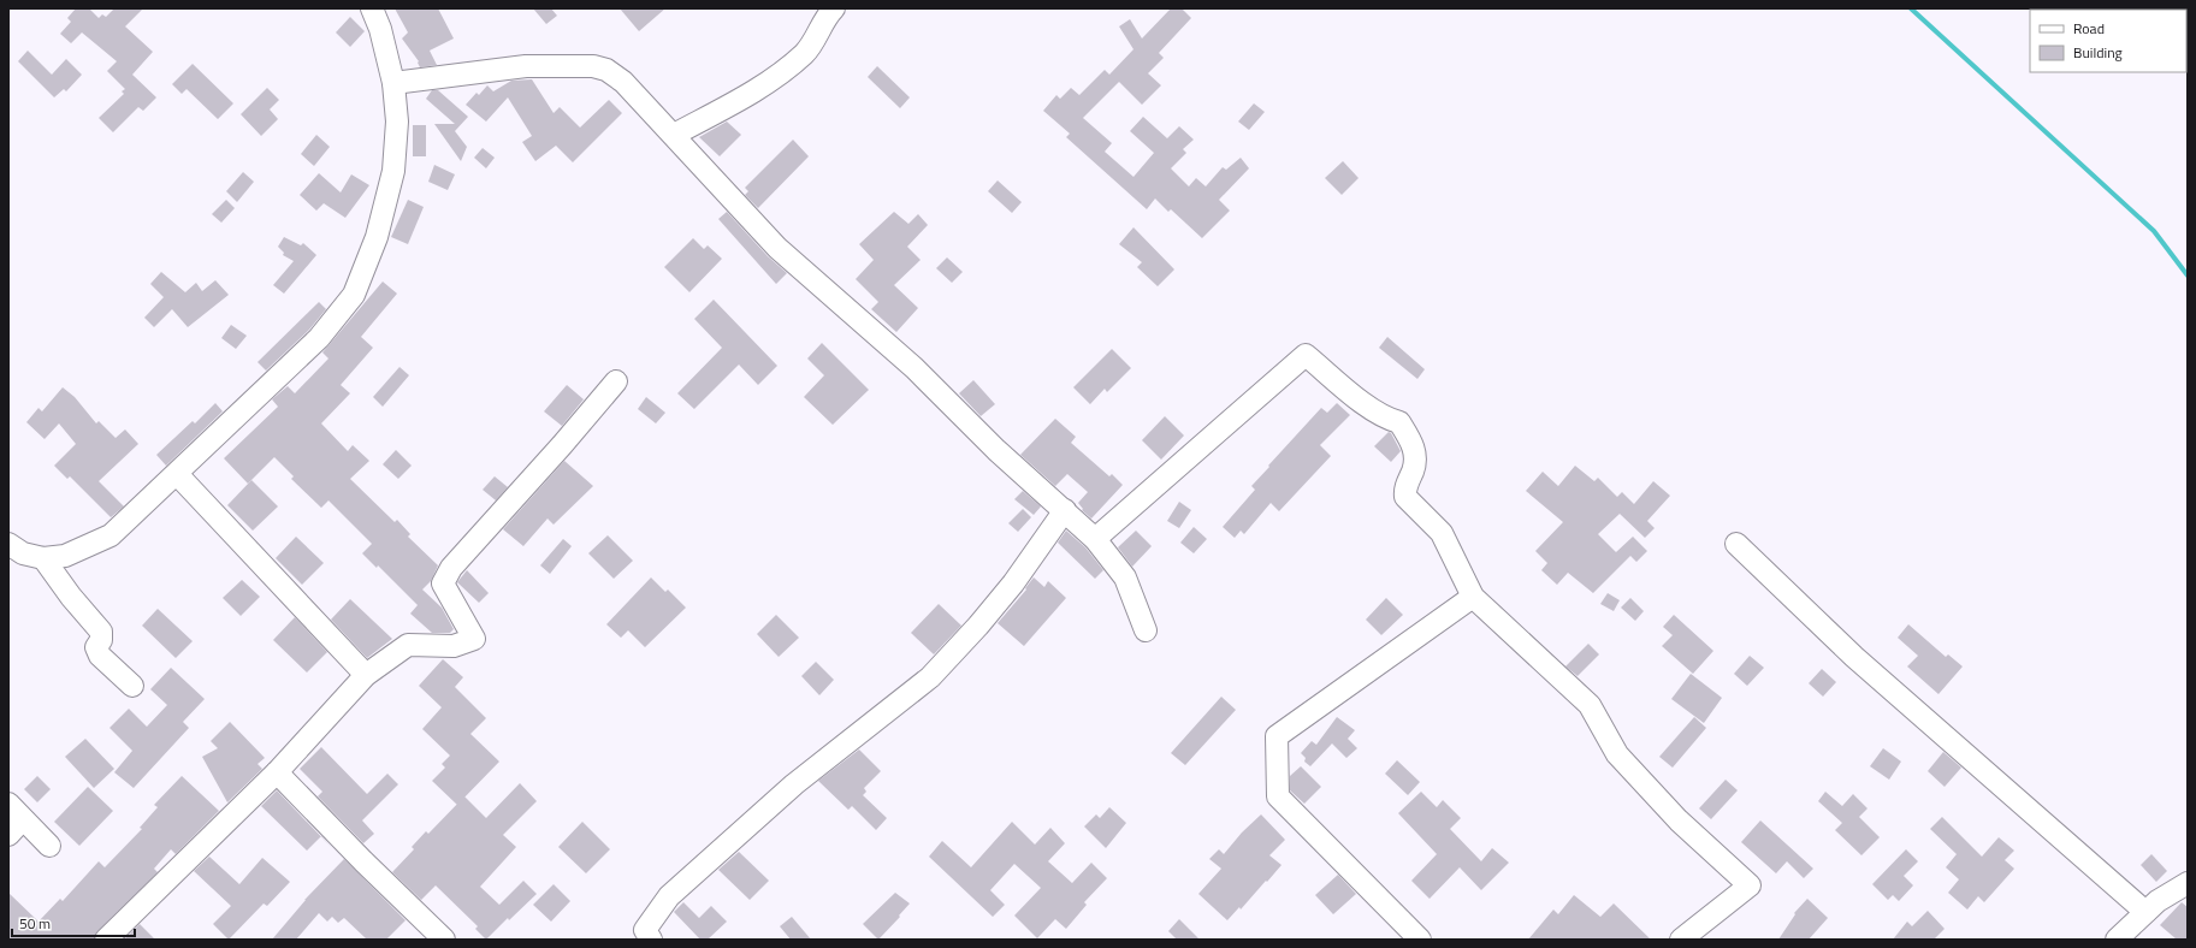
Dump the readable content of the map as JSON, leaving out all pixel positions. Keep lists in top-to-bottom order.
{
  "legend": ["Road", "Building"],
  "scale_bar": "50 m"
}
